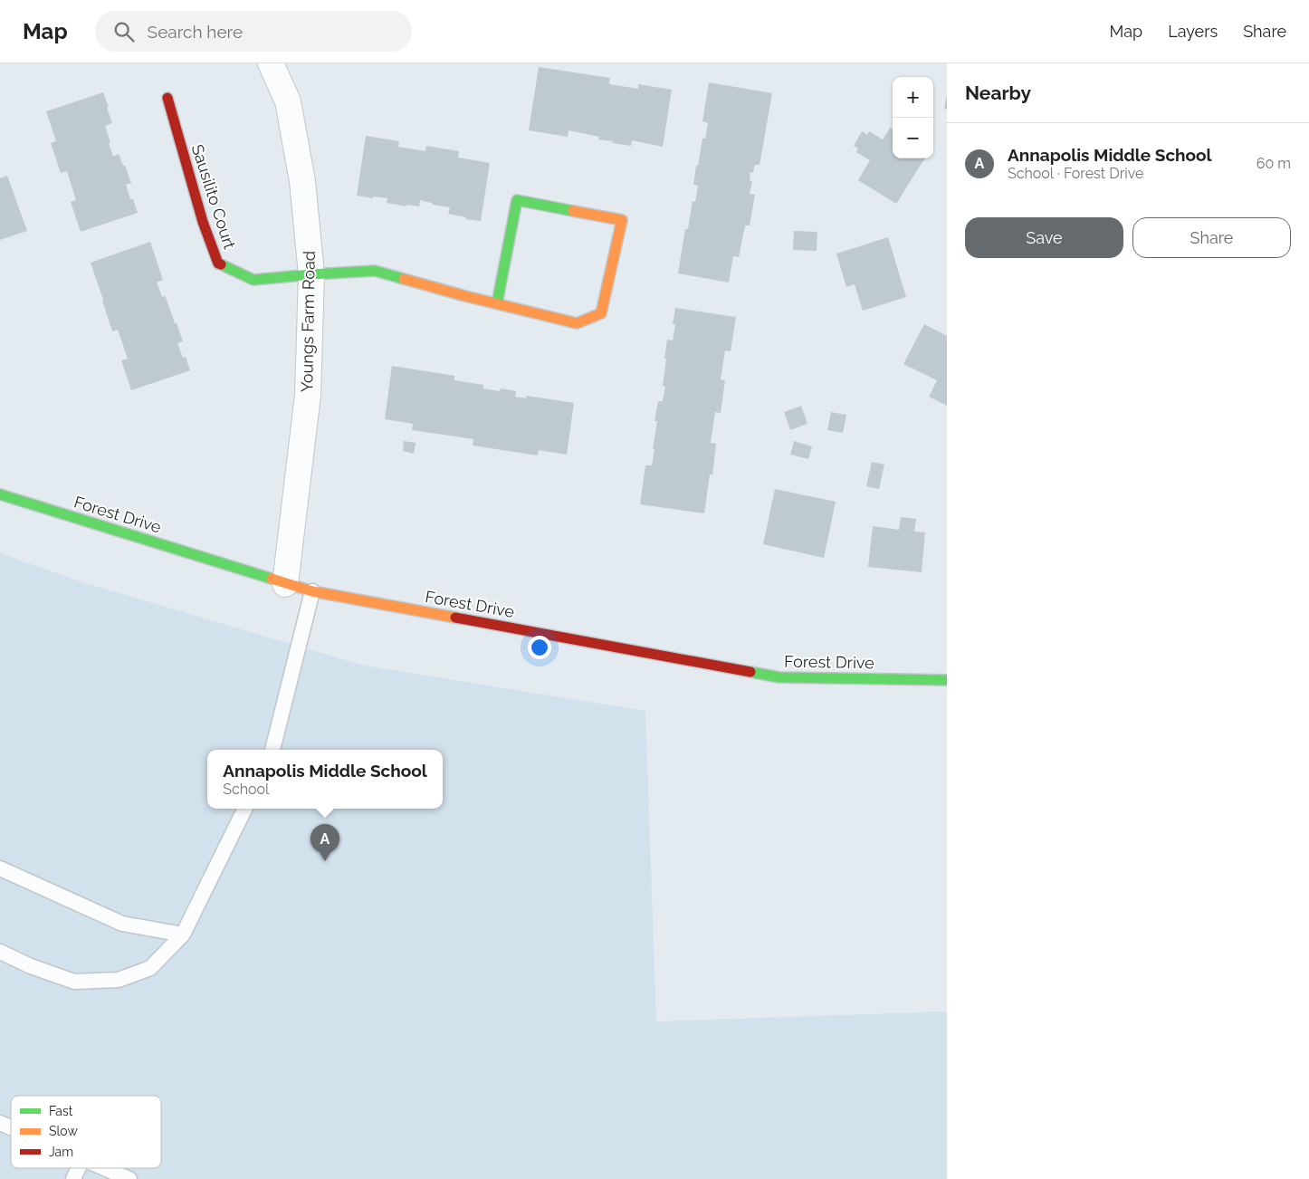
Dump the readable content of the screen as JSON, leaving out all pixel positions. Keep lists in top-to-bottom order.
{
  "streets": {
    "main road": ["Sausilito Court", "Forest Drive"],
    "street": ["Youngs Farm Road"]
  },
  "crossings": [
    ["Sausilito Court", "Youngs Farm Road"],
    ["Youngs Farm Road", "Forest Drive"]
  ],
  "legend": ["Fast", "Slow", "Jam"],
  "page": {
    "header": "Map",
    "search": "Search here",
    "nav": ["Map", "Layers", "Share"],
    "heading": "Nearby",
    "map_buttons": ["+", "−"],
    "list": [
      {
        "mark": "A",
        "name": "Annapolis Middle School",
        "note": "School · Forest Drive",
        "value": "60 m"
      }
    ],
    "buttons": ["Save", "Share"],
    "popup": ["Annapolis Middle School", "School"],
    "pins": "A"
  }
}
